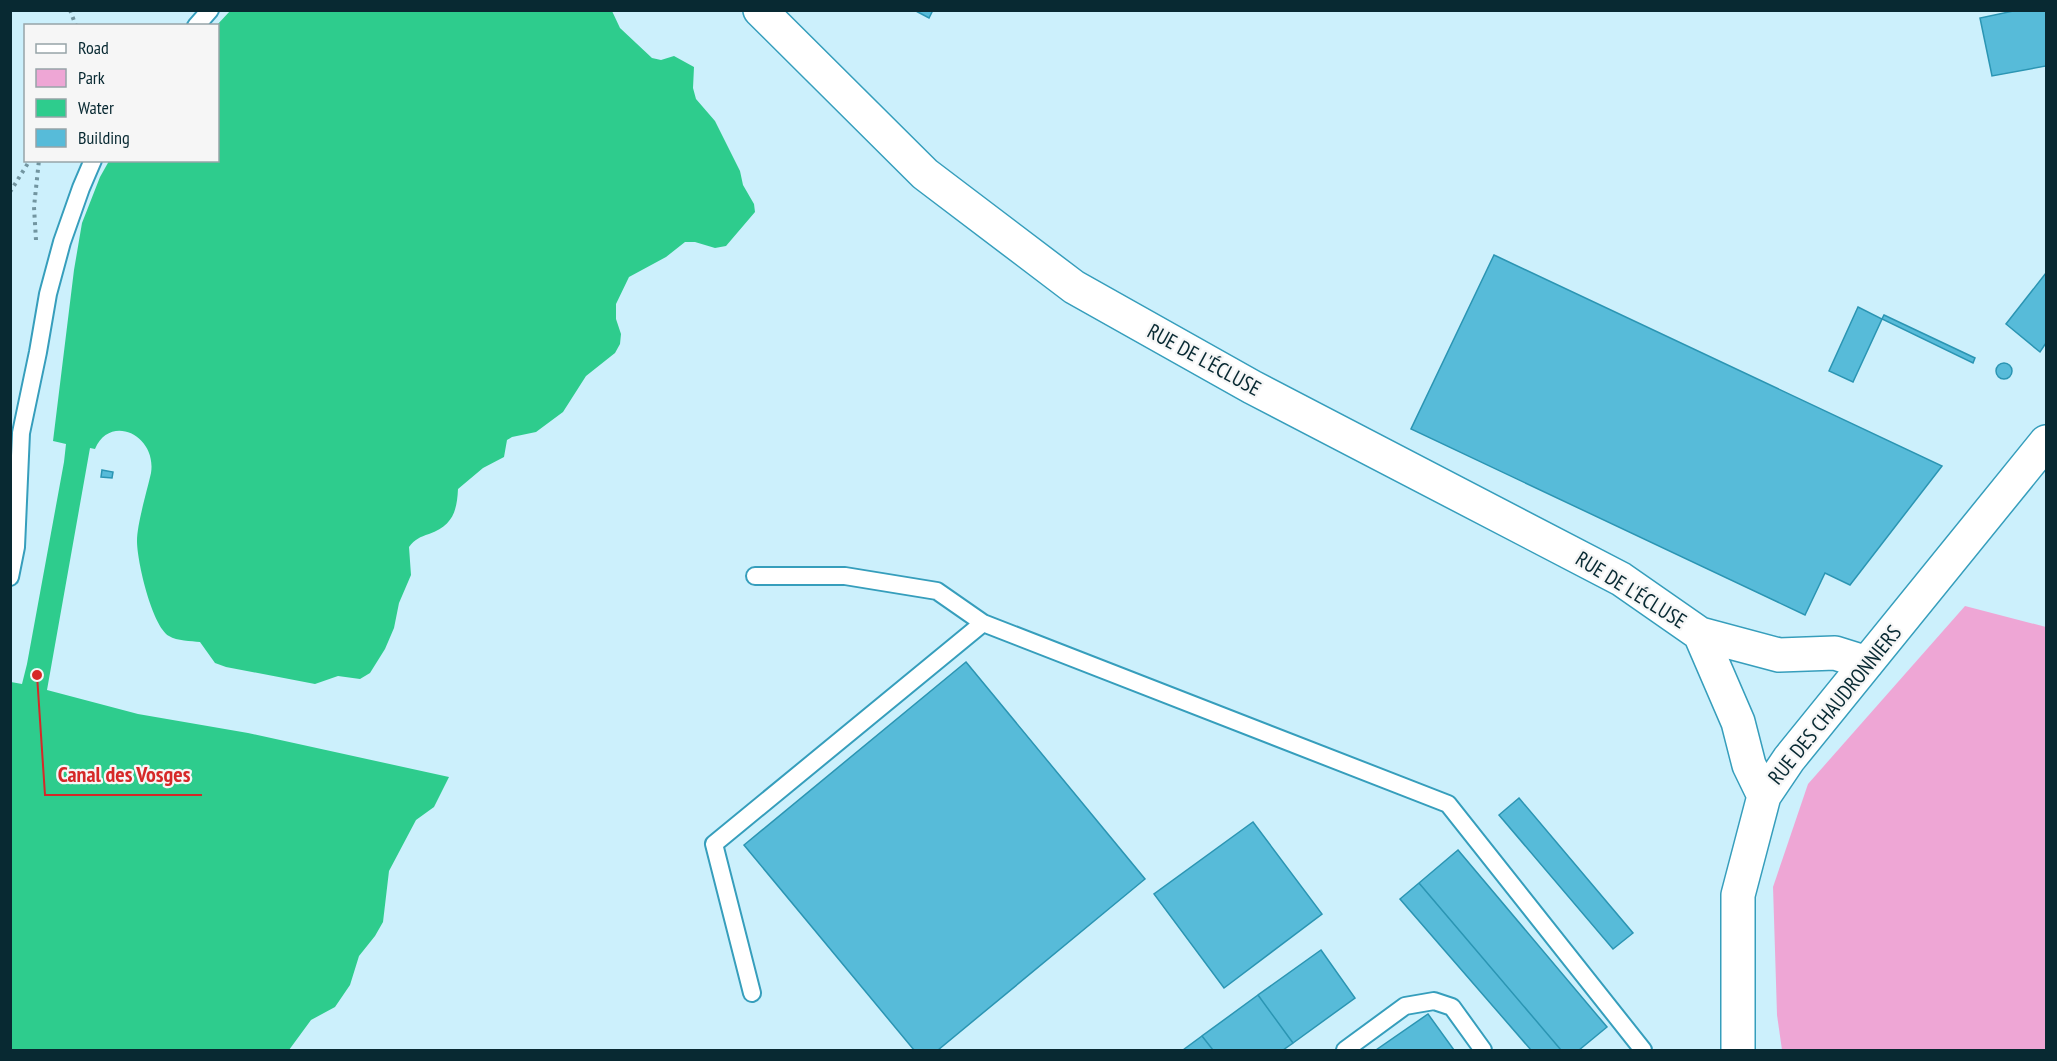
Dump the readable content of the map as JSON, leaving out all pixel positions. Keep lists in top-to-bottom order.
{
  "streets": {
    "street": ["RUE DE L'ÉCLUSE", "RUE DES CHAUDRONNIERS"]
  },
  "crossings": [
    ["RUE DE L'ÉCLUSE", "RUE DES CHAUDRONNIERS"]
  ],
  "places": ["Canal des Vosges"],
  "legend": [
    "Road",
    "Park",
    "Water",
    "Building"
  ]
}
